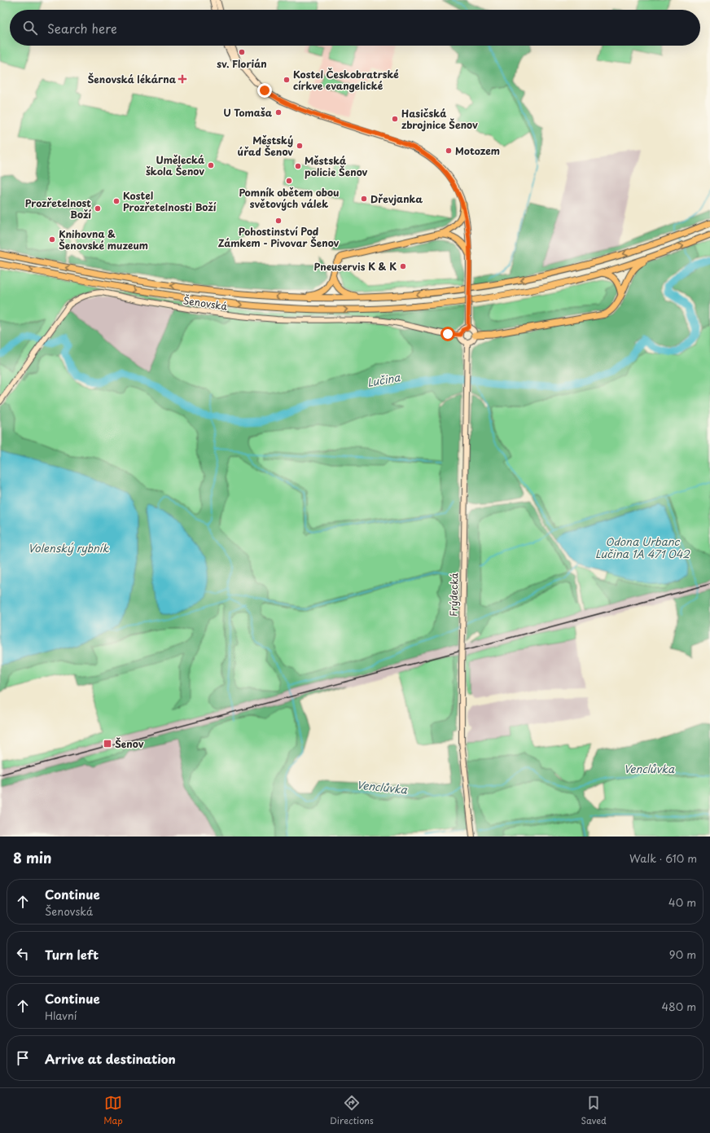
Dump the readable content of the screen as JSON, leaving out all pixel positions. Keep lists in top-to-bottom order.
{
  "streets": {
    "main road": ["Šenovská", "Frýdecká"]
  },
  "crossings": [
    ["Šenovská", "Frýdecká"]
  ],
  "water": [
    "Lučina",
    "Odona Urbanc Lučina 1A 471 042",
    "Volenský rybník",
    "Venclůvka"
  ],
  "places": {
    "other": [
      "sv. Florián",
      "Kostel Českobratrské církve evangelické",
      "U Tomaša",
      "Hasičská zbrojnice Šenov",
      "Městský úřad Šenov",
      "Motozem",
      "Umělecká škola Šenov",
      "Městská policie Šenov",
      "Pomník obětem obou světových válek",
      "Dřevjanka",
      "Kostel Prozřetelnosti Boží",
      "Prozřetelnost Boží",
      "Pohostinství Pod Zámkem - Pivovar Šenov",
      "Knihovna & Šenovské muzeum",
      "Pneuservis K & K"
    ],
    "health": ["Šenovská lékárna"],
    "transit": ["Šenov"]
  },
  "page": {
    "search": "Search here",
    "heading": ["8 min", "Walk · 610 m"],
    "list": [
      ["Continue", "Šenovská", "40 m"],
      ["Turn left", "90 m"],
      ["Continue", "Hlavní", "480 m"],
      "Arrive at destination"
    ],
    "nav": ["Map", "Directions", "Saved"]
  }
}
